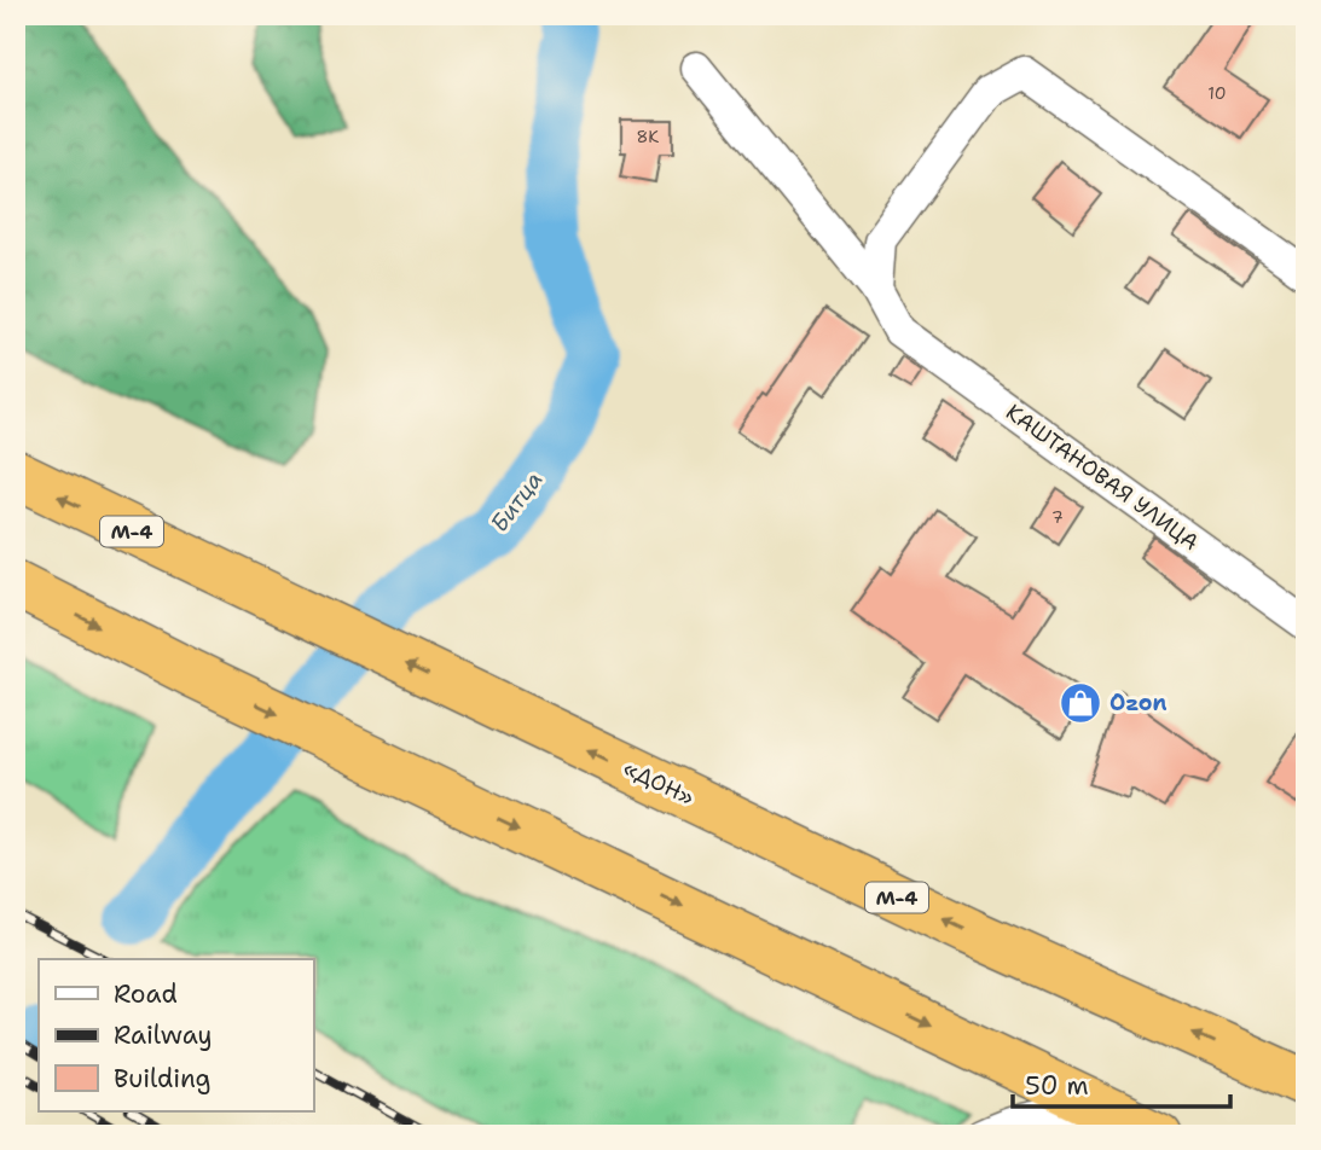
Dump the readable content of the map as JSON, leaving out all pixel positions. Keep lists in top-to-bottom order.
{
  "streets": {
    "highway": ["М-4", "«ДОН»"],
    "street": ["КАШТАНОВАЯ УЛИЦА"]
  },
  "water": ["Битца"],
  "places": {
    "shop": ["Ozon"]
  },
  "house_numbers": ["10", "8К", "7"],
  "legend": ["Road", "Railway", "Building"],
  "scale_bar": "50 m"
}
